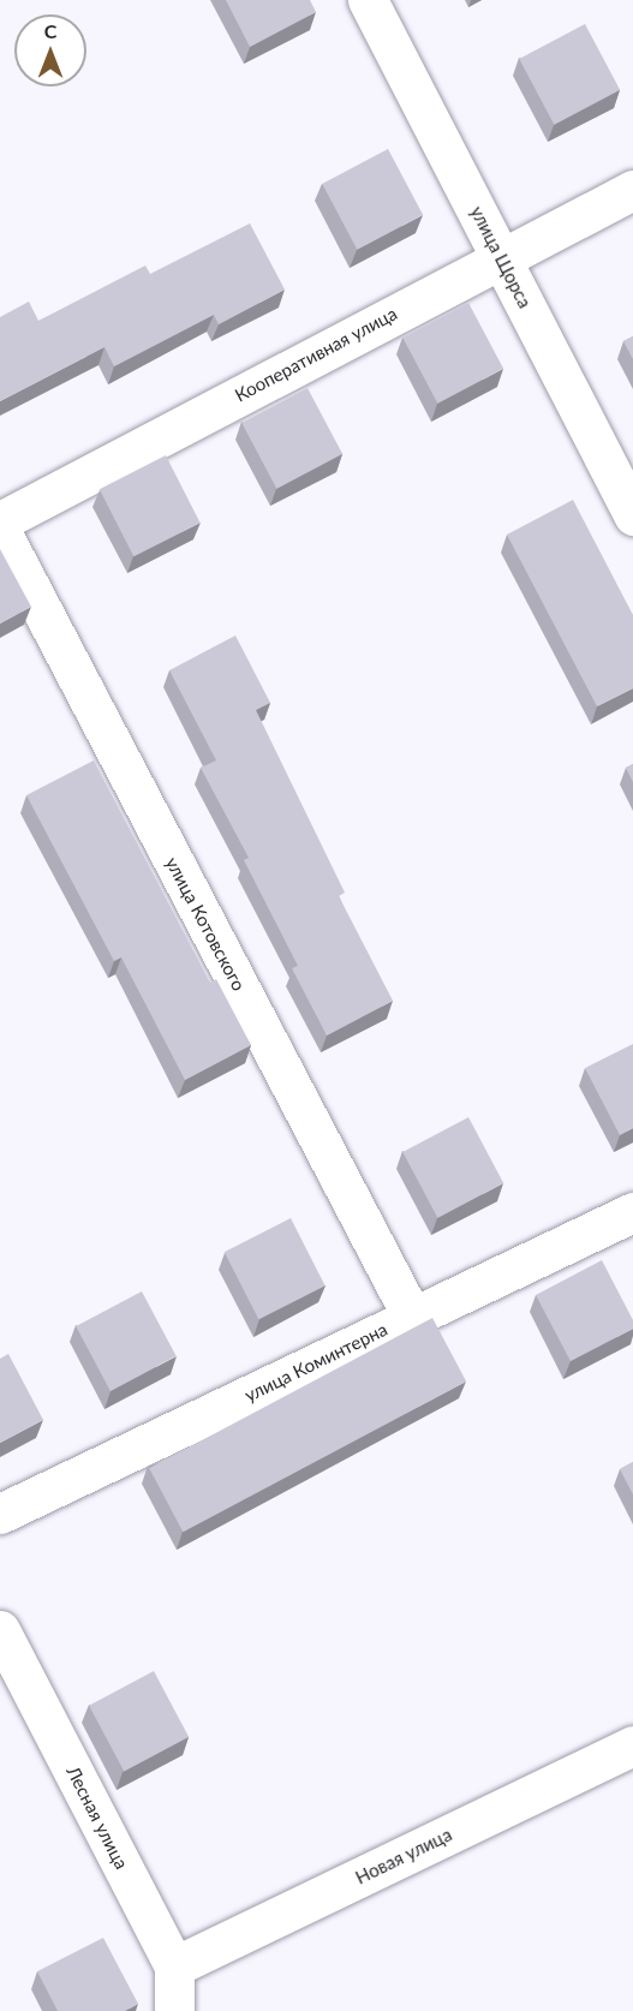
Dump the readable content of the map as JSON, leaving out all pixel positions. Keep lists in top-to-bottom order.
{
  "streets": {
    "street": [
      "улица Щорса",
      "Кооперативная улица",
      "улица Котовского",
      "улица Коминтерна",
      "Лесная улица",
      "Новая улица"
    ]
  },
  "crossings": [
    ["улица Щорса", "Кооперативная улица"],
    ["улица Котовского", "улица Коминтерна"],
    ["Лесная улица", "Новая улица"]
  ],
  "north": "top"
}
